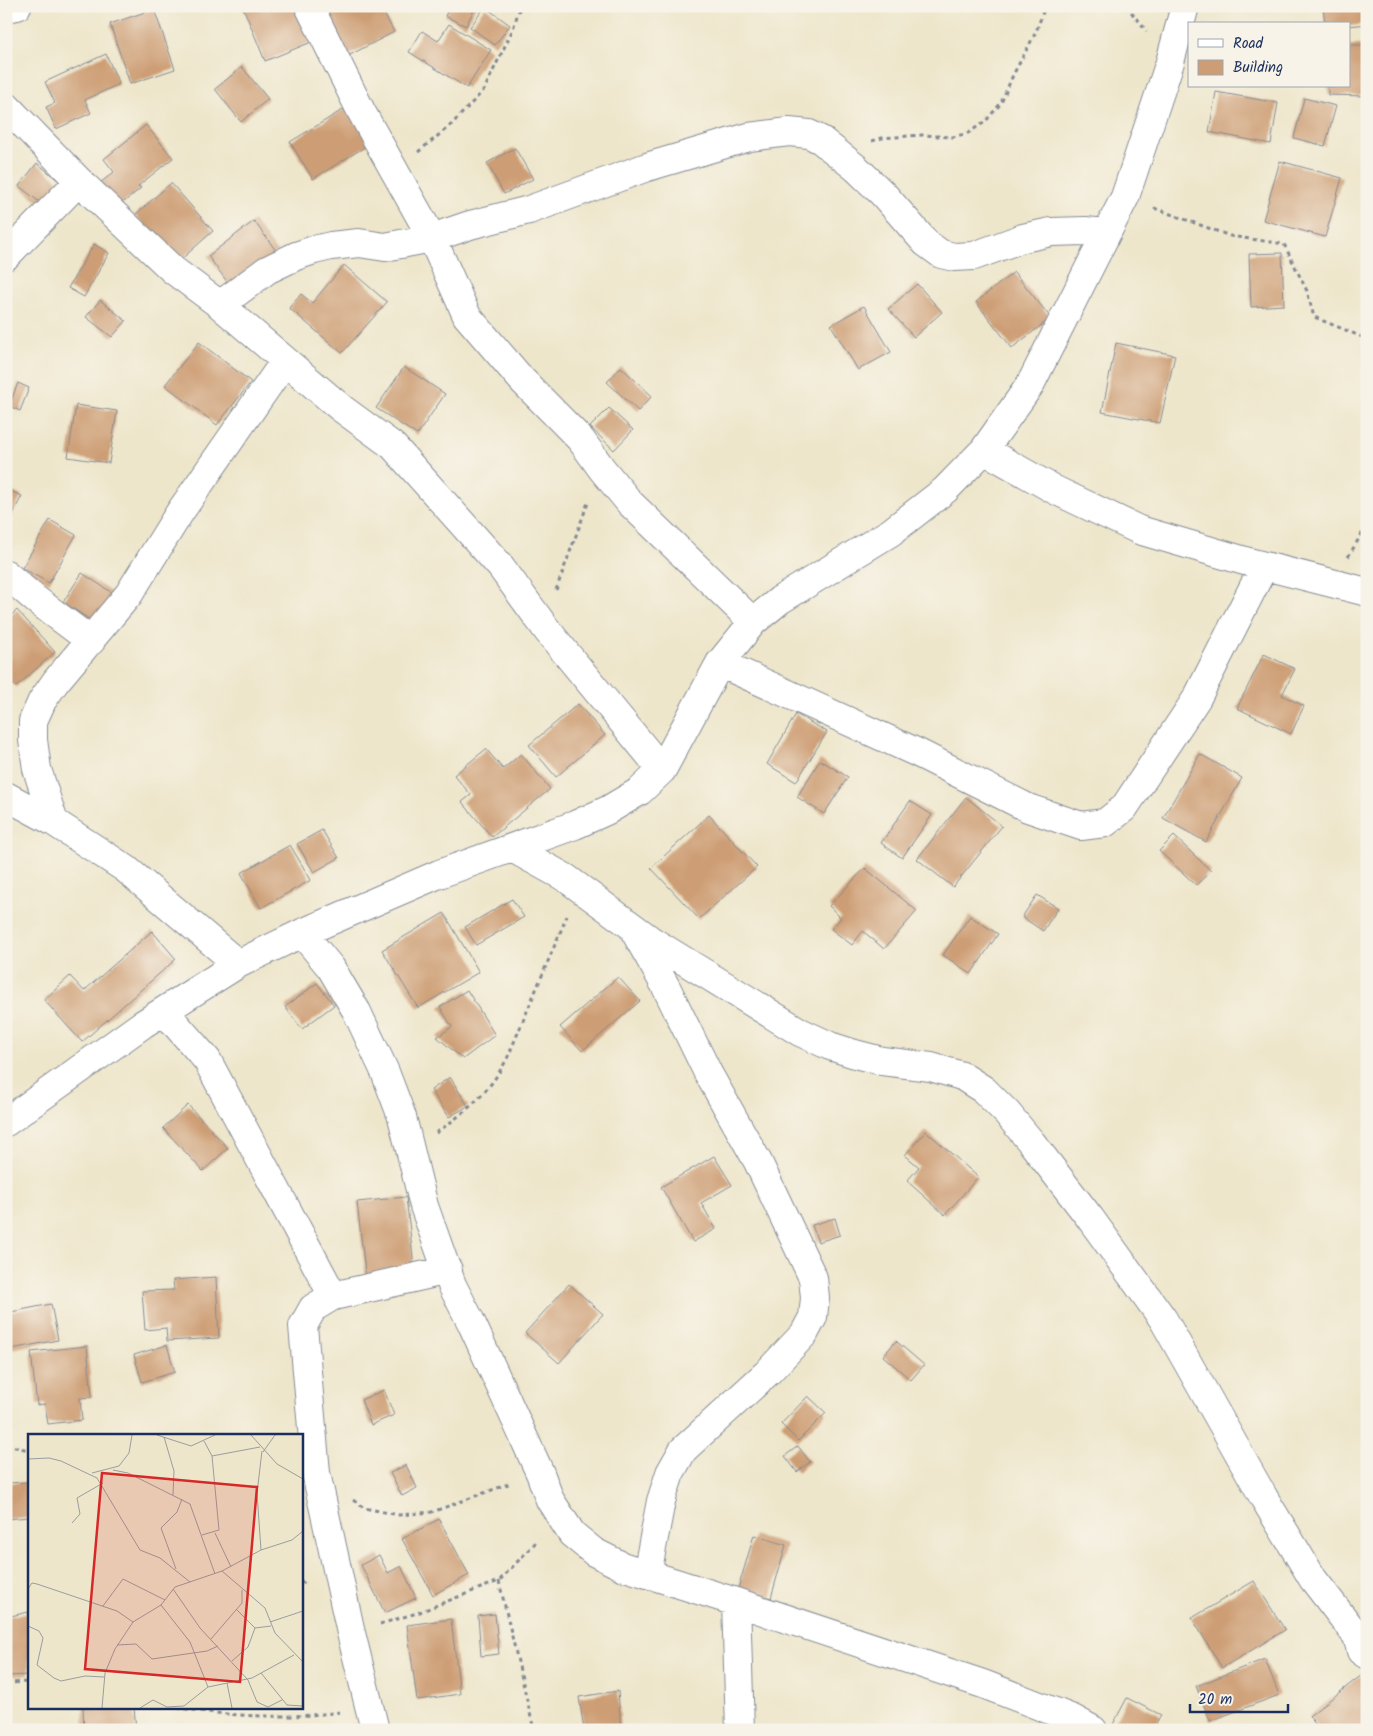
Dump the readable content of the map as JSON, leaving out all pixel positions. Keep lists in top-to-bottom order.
{
  "legend": ["Road", "Building"],
  "scale_bar": "20 m"
}
